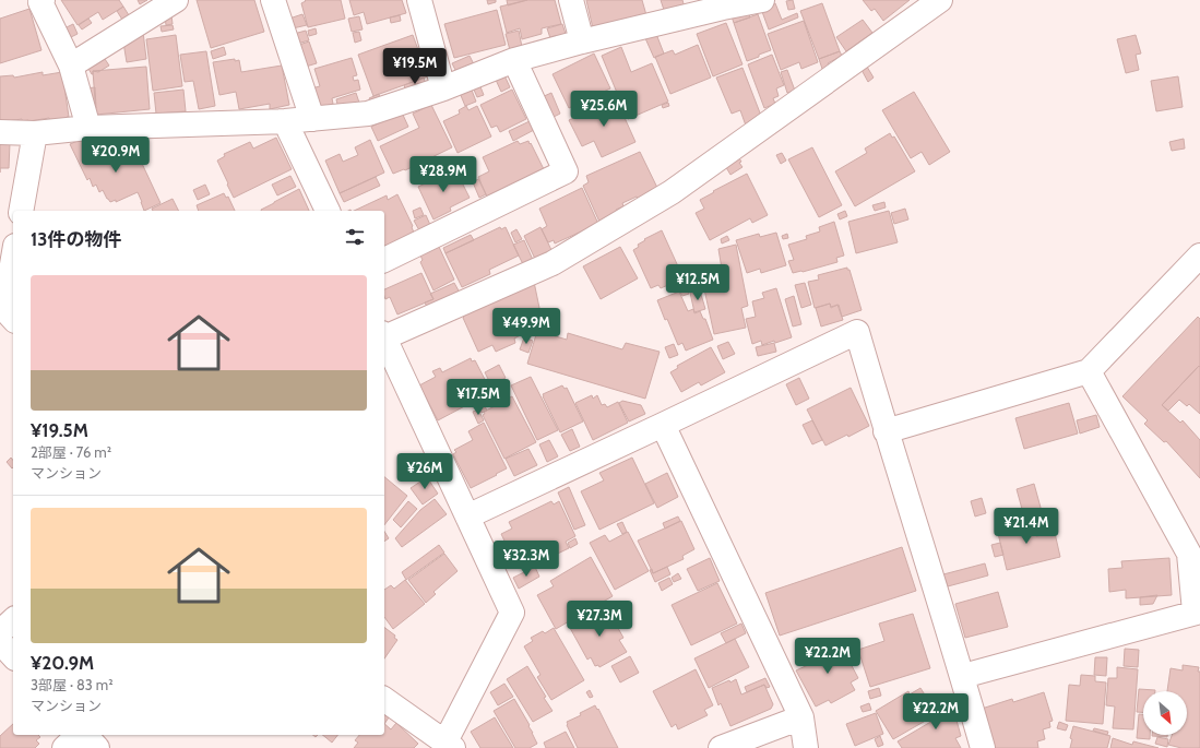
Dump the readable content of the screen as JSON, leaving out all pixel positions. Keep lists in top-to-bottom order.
{
  "north": "bottom right",
  "page": {
    "price": [
      "¥19.5M",
      "¥25.6M",
      "¥20.9M",
      "¥28.9M",
      "¥12.5M",
      "¥49.9M",
      "¥17.5M",
      "¥26M",
      "¥21.4M",
      "¥32.3M",
      "¥27.3M",
      "¥22.2M",
      "¥22.2M"
    ],
    "heading": "13件の物件",
    "list": [
      {
        "name": "¥19.5M",
        "note": "2部屋 · 76 m² · マンション"
      },
      {
        "name": "¥20.9M",
        "note": "3部屋 · 83 m² · マンション"
      }
    ]
  }
}
